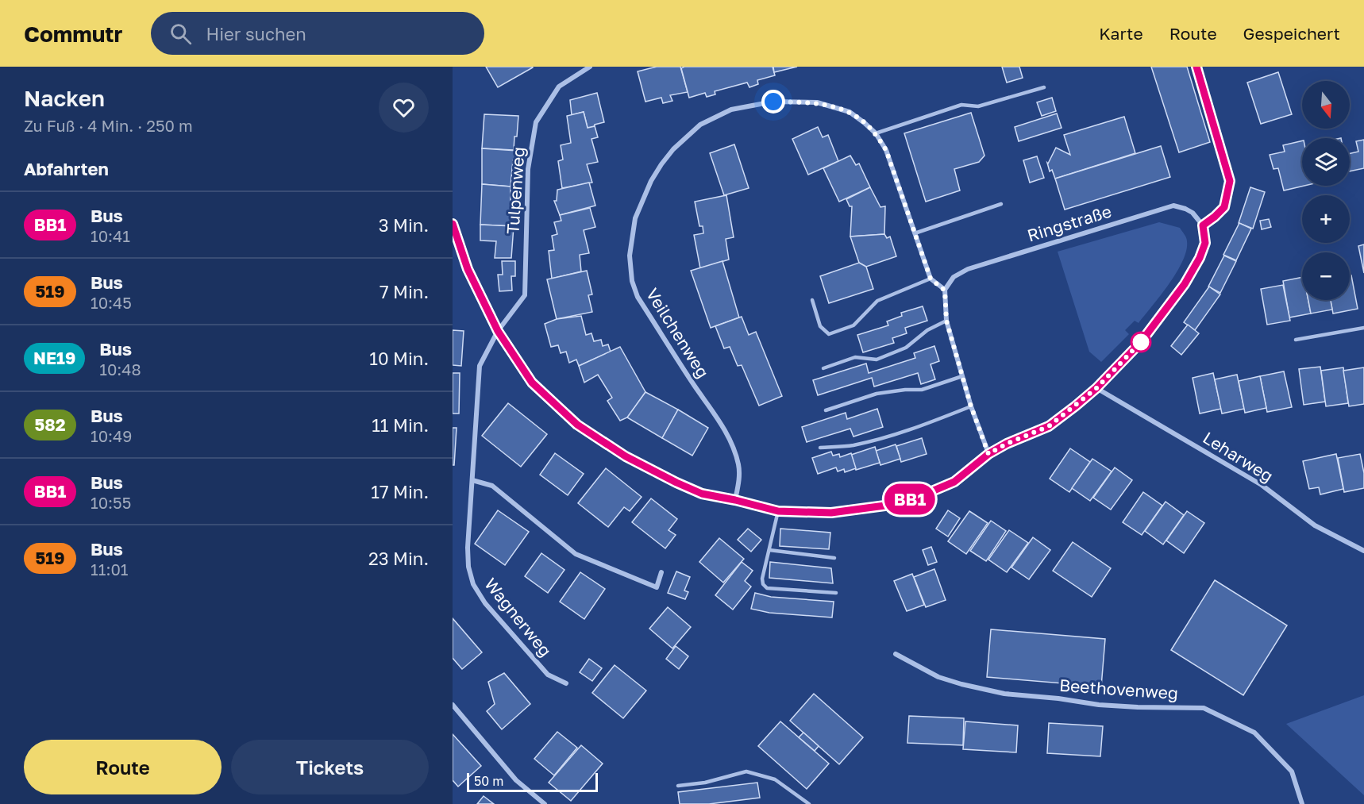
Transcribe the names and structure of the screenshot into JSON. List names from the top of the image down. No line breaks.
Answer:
{"streets":{"street":["Tulpenweg","Ringstraße","Veilchenweg","Leharweg","Wagnerweg","Beethovenweg"]},"crossings":[["Tulpenweg","Wagnerweg"]],"lines":["bus line BB1"],"scale_bar":"50 m","north":"bottom","page":{"header":"Commutr","search":"Hier suchen","nav":["Karte","Route","Gespeichert"],"heading":[["Nacken","Zu Fuß · 4 Min. · 250 m"],"Abfahrten"],"on_map":"BB1","map_buttons":["+","−"],"list":[{"mark":"BB1","name":"Bus","note":"10:41","value":"3 Min."},{"mark":"519","name":"Bus","note":"10:45","value":"7 Min."},{"mark":"NE19","name":"Bus","note":"10:48","value":"10 Min."},{"mark":"582","name":"Bus","note":"10:49","value":"11 Min."},{"mark":"BB1","name":"Bus","note":"10:55","value":"17 Min."},{"mark":"519","name":"Bus","note":"11:01","value":"23 Min."}],"buttons":["Route","Tickets"],"scale":"50 m"}}
